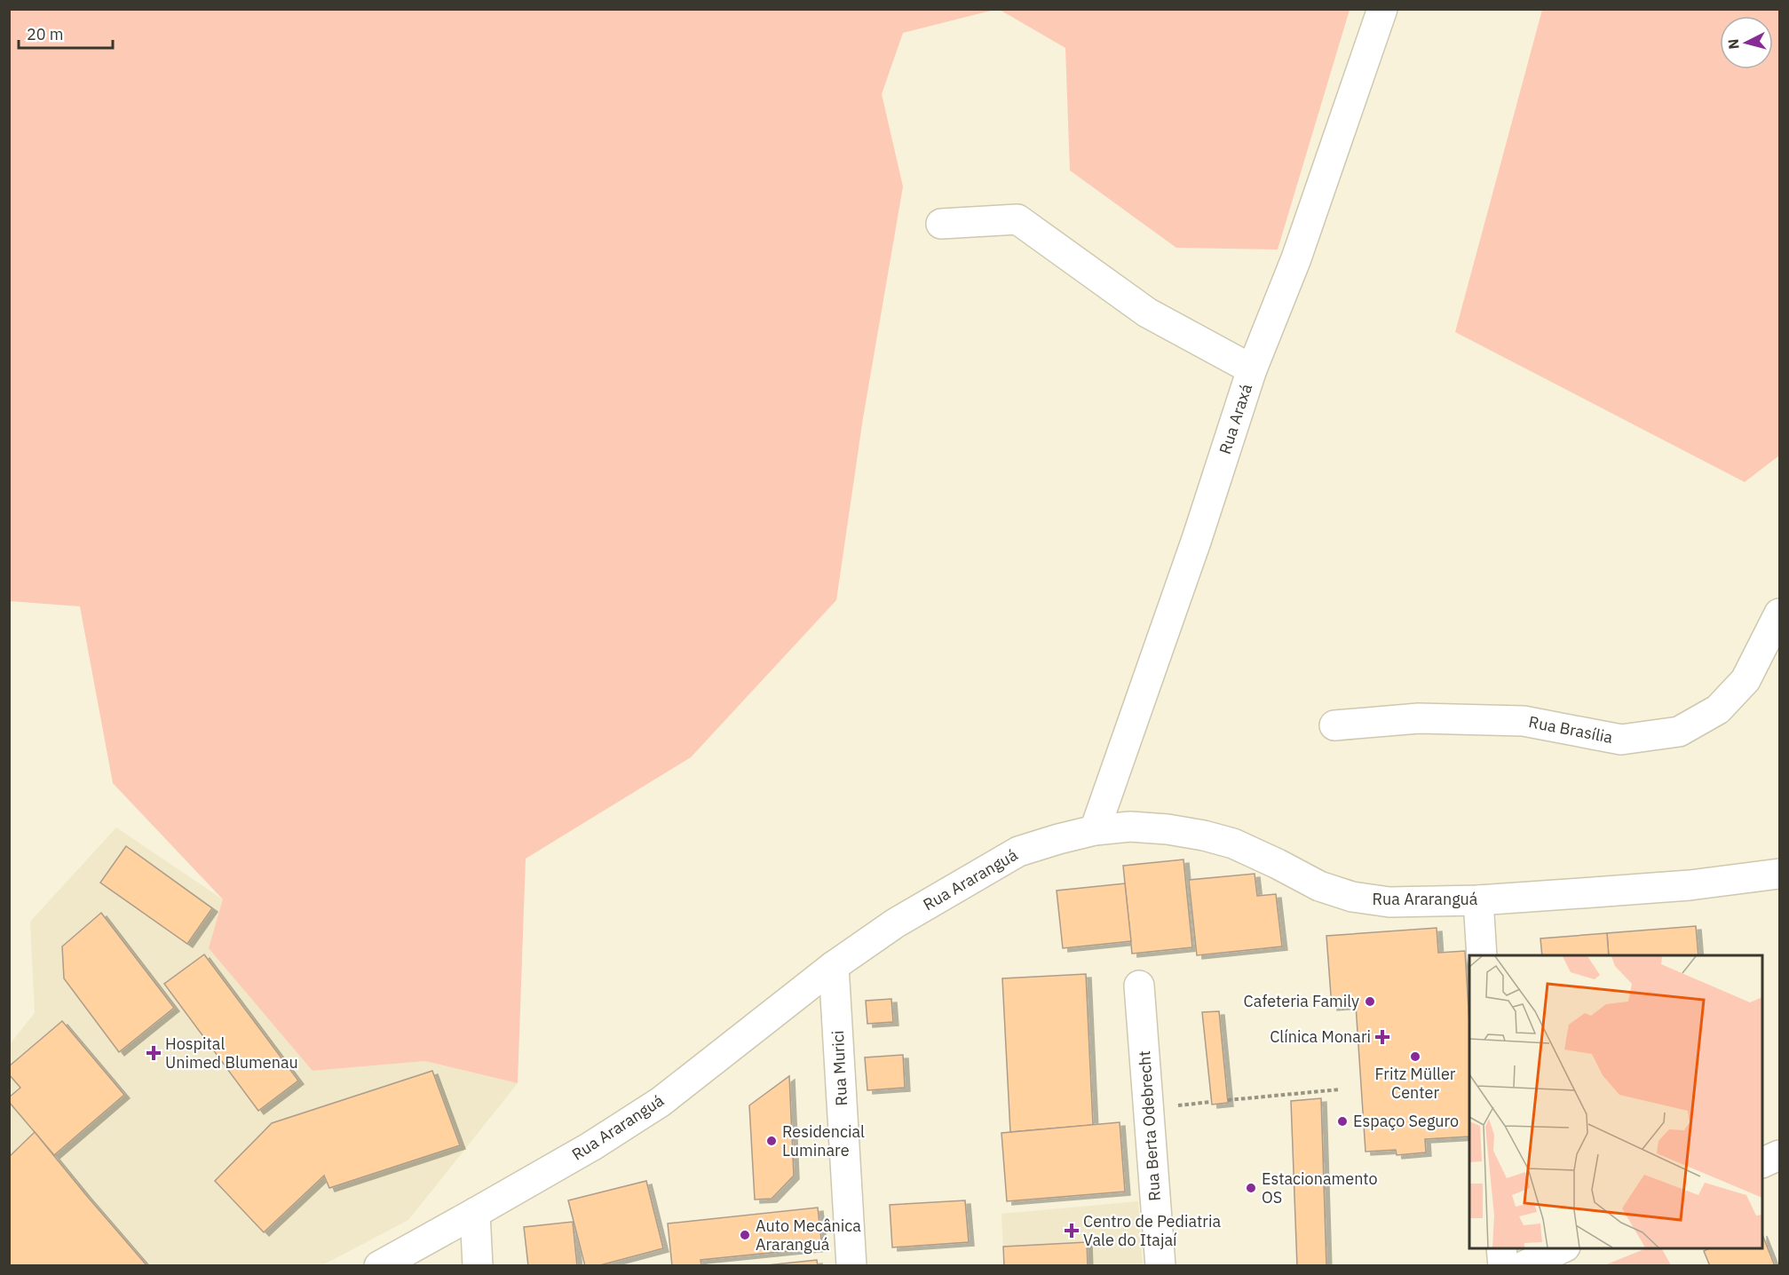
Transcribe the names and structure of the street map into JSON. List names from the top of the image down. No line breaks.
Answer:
{"streets":{"street":["Rua Araxá","Rua Brasília","Rua Araranguá","Rua Murici","Rua Berta Odebrecht"]},"crossings":[["Rua Araxá","Rua Araranguá"],["Rua Araranguá","Rua Murici"]],"places":{"other":["Cafeteria Family","Fritz Müller Center","Espaço Seguro","Residencial Luminare","Estacionamento OS","Auto Mecânica Araranguá"],"health":["Clínica Monari","Hospital Unimed Blumenau","Centro de Pediatria Vale do Itajaí"]},"scale_bar":"20 m","north":"left"}
